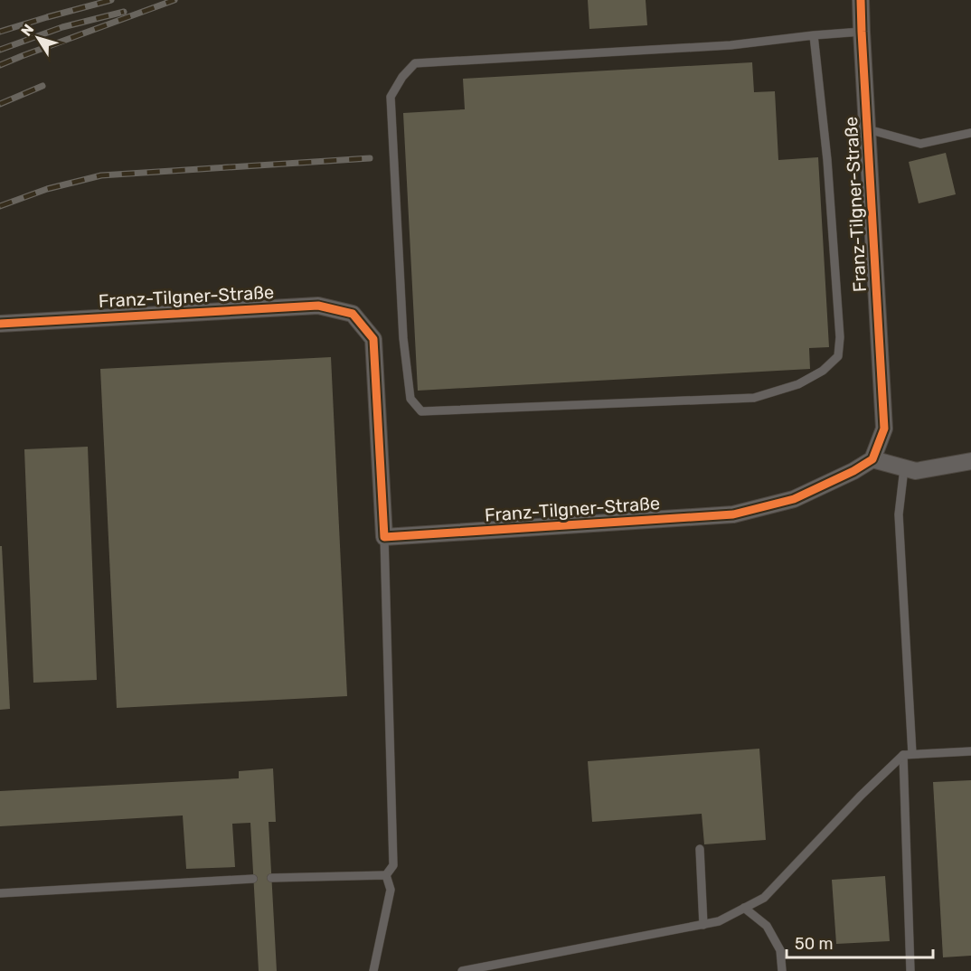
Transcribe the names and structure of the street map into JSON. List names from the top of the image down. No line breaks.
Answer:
{"streets":{"street":["Franz-Tilgner-Straße"]},"scale_bar":"50 m","north":"top left"}
